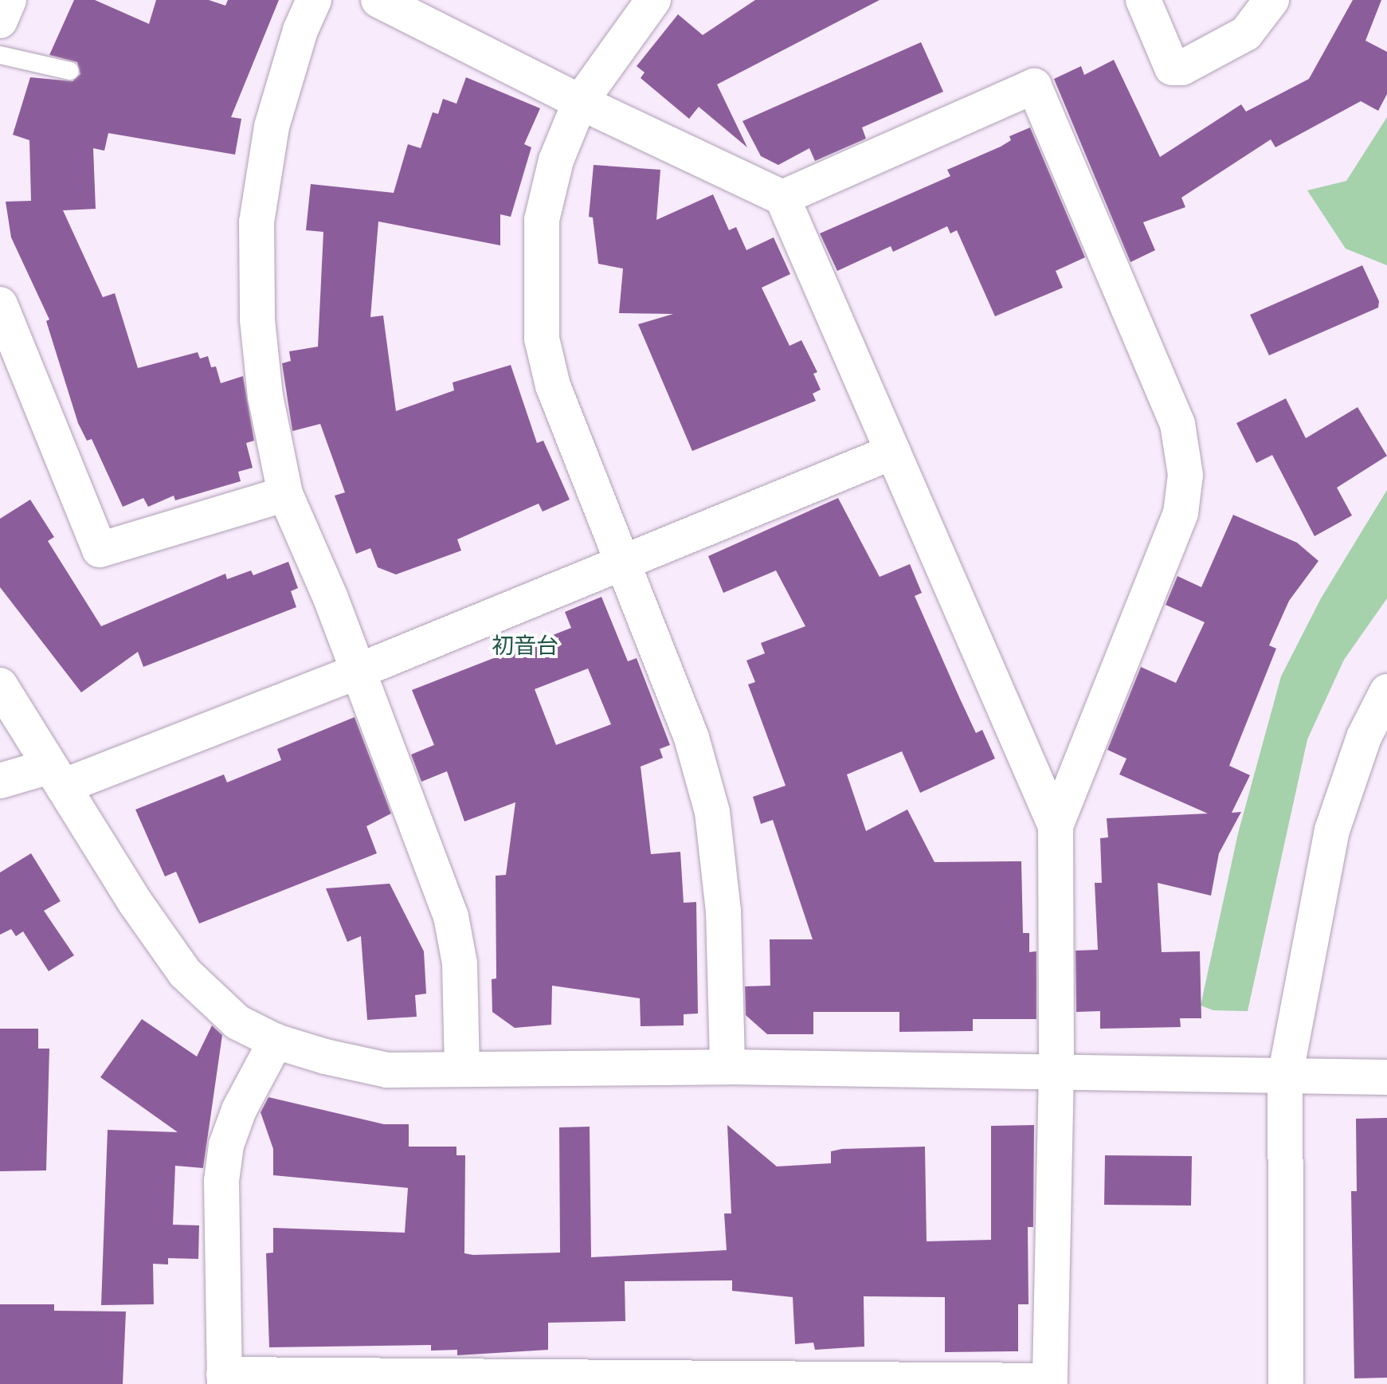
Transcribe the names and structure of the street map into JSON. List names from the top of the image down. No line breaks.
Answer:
{"districts":["初音台"]}
